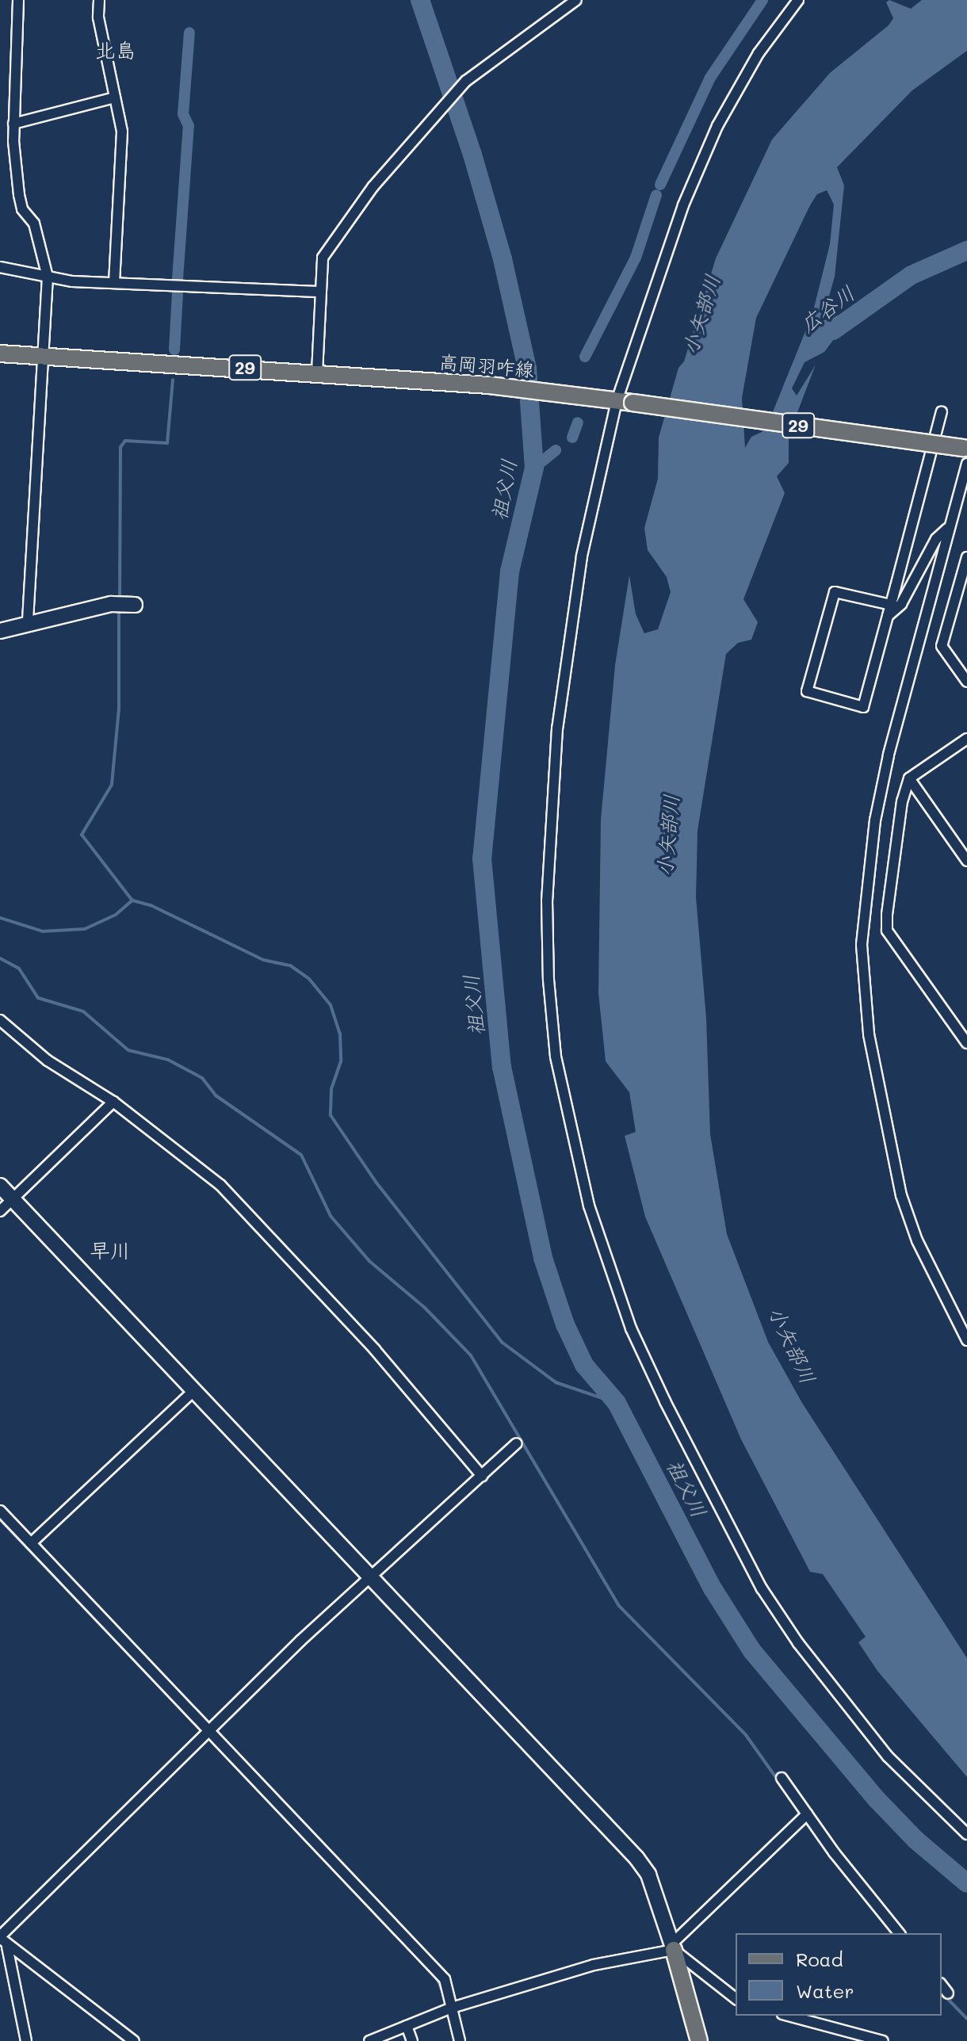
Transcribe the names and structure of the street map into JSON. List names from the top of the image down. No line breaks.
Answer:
{"streets":{"main road":["高岡羽咋線","29"]},"districts":["北島","早川"],"water":["広谷川","小矢部川","祖父川"],"legend":["Road","Water"]}
